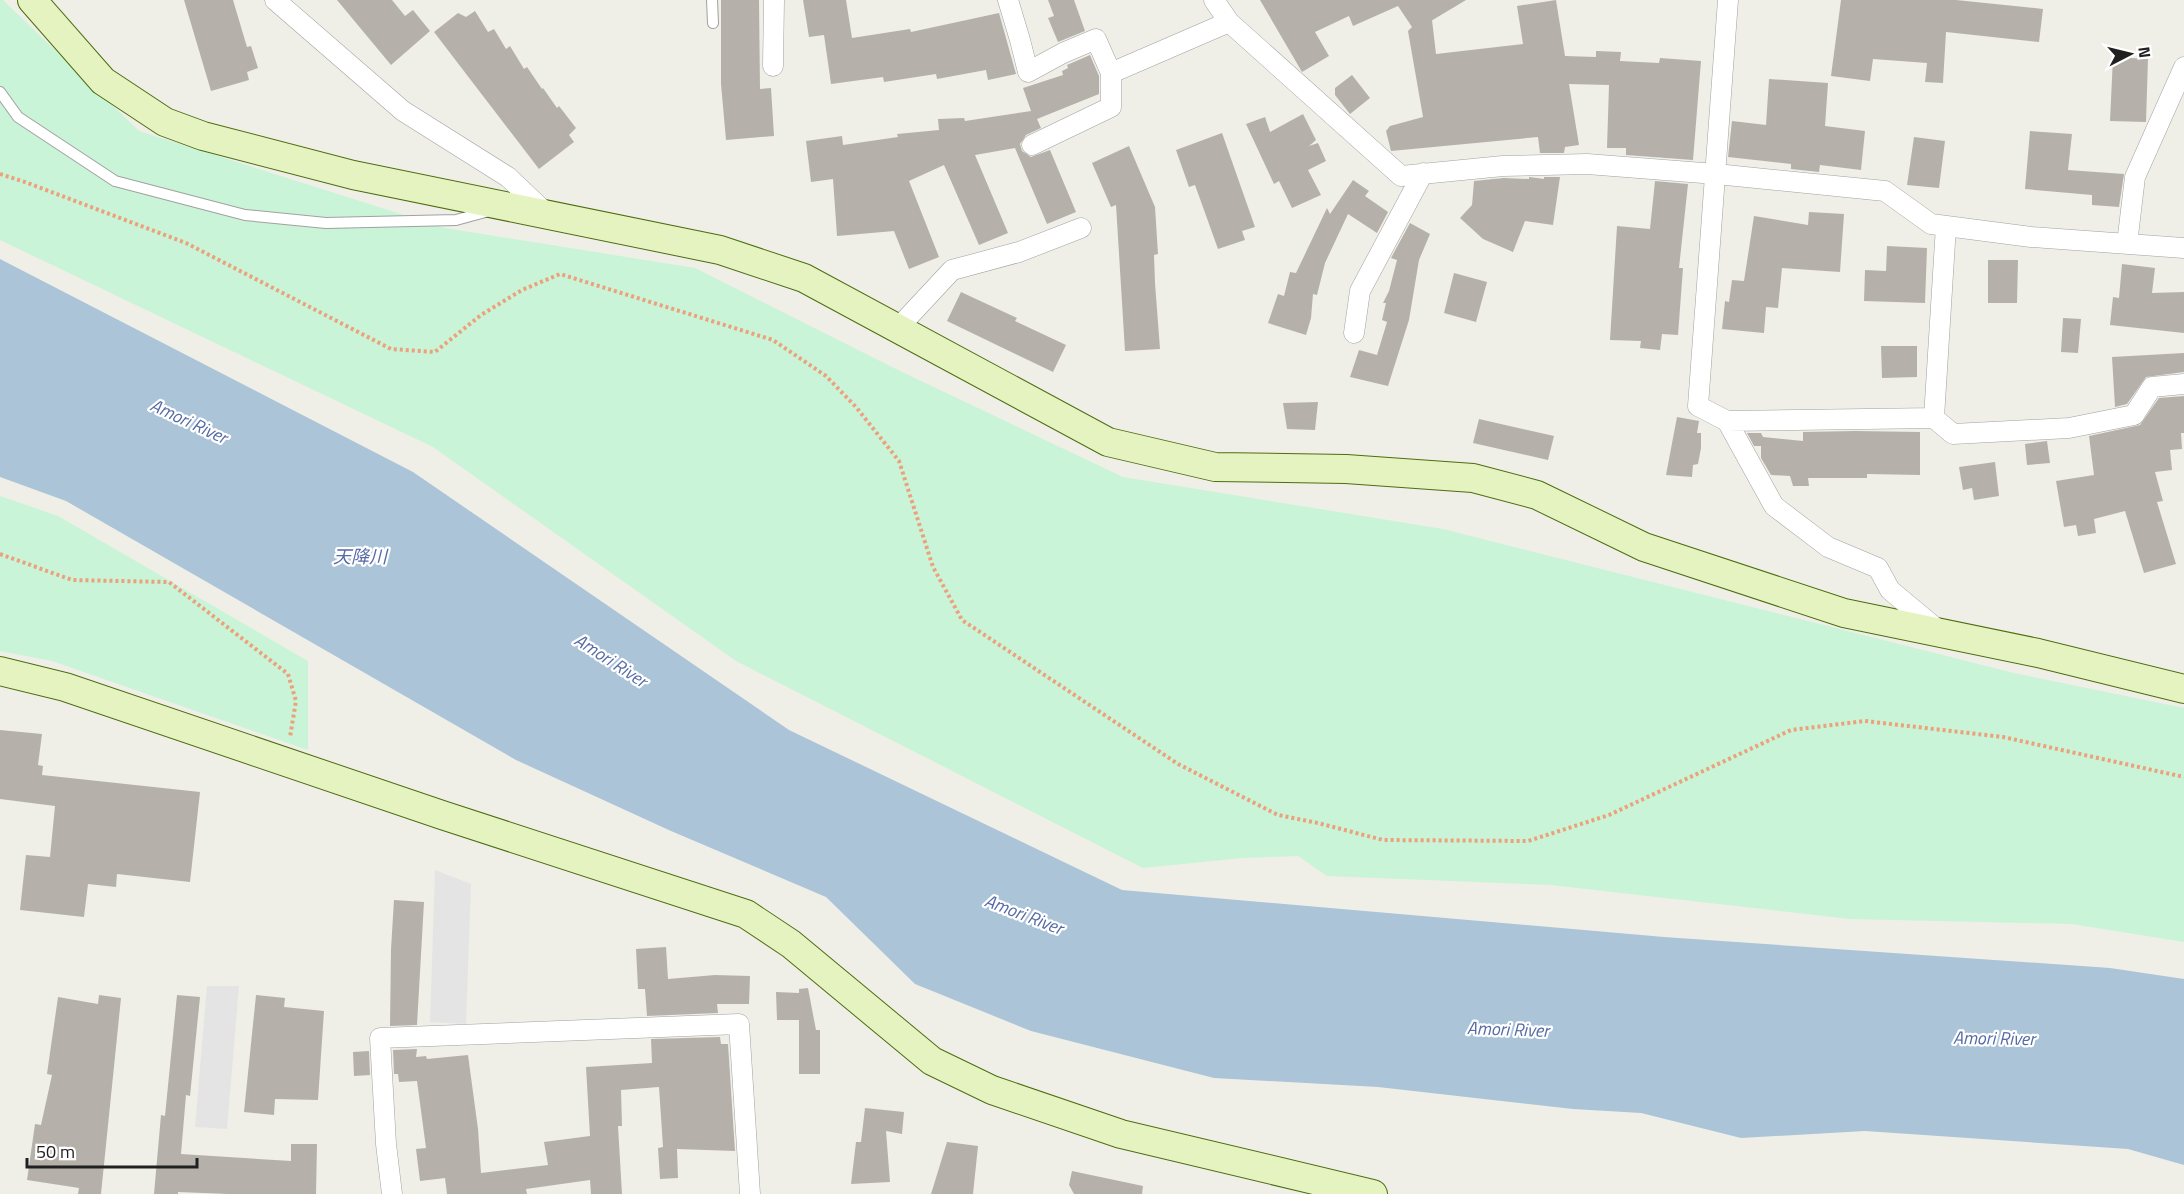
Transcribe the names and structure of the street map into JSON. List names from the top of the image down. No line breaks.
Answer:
{"water":["Amori River","天降川"],"scale_bar":"50 m","north":"right"}
